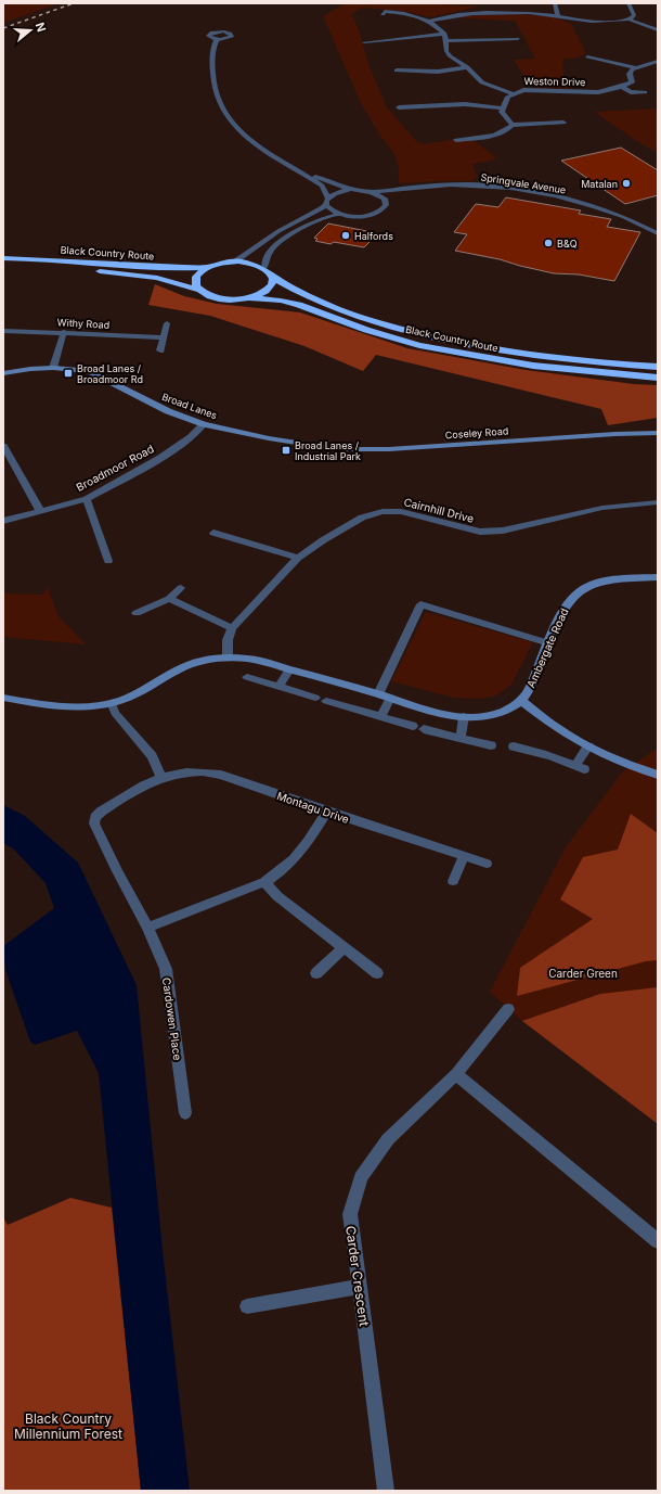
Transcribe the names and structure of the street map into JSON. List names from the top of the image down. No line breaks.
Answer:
{"streets":{"highway":["Black Country Route"],"street":["Weston Drive","Springvale Avenue","Withy Road","Broad Lanes","Coseley Road","Broadmoor Road","Cairnhill Drive","Ambergate Road","Montagu Drive","Cardowen Place","Carder Crescent"]},"crossings":[["Broad Lanes","Coseley Road"],["Broad Lanes","Broadmoor Road"],["Montagu Drive","Cardowen Place"]],"parks":["Carder Green","Black Country Millennium Forest"],"places":{"other":["Matalan","Halfords","B&Q"],"transit":["Broad Lanes / Broadmoor Rd","Broad Lanes / Industrial Park"]},"north":"right"}
